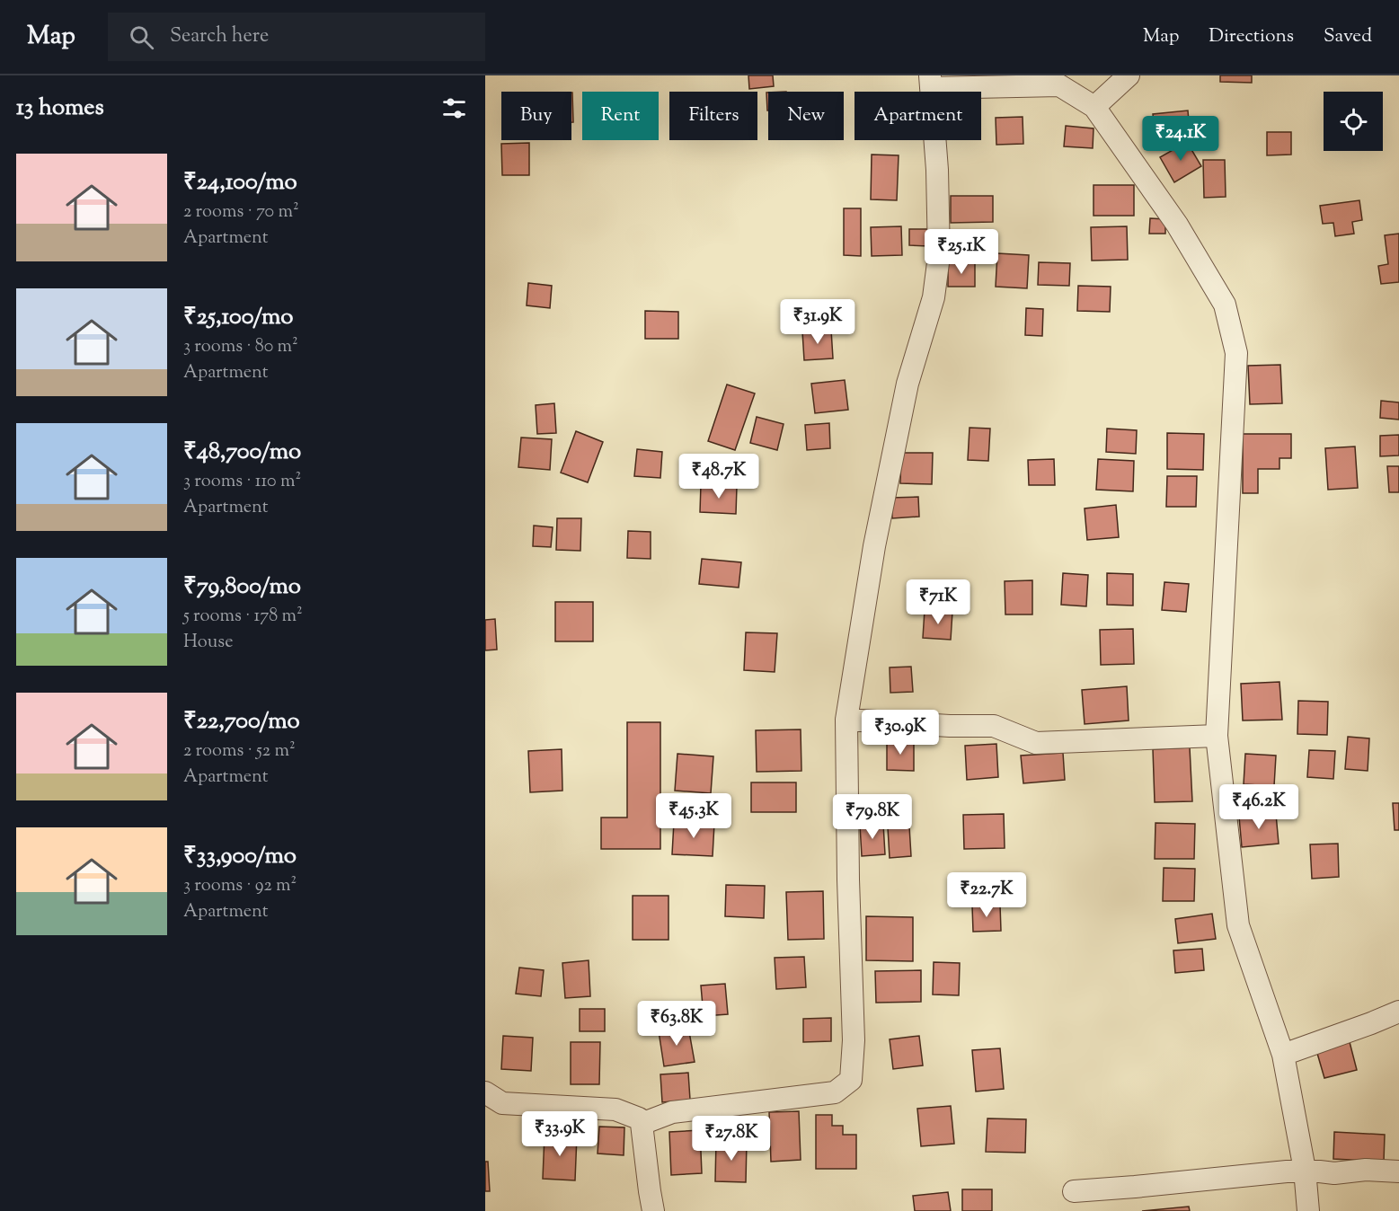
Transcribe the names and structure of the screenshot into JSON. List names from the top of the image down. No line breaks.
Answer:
{"page":{"header":"Map","search":"Search here","nav":["Map","Directions","Saved"],"heading":"13 homes","chip":["Buy","Rent","Filters","New","Apartment"],"price":["₹24.1K","₹25.1K","₹31.9K","₹48.7K","₹71K","₹30.9K","₹46.2K","₹45.3K","₹79.8K","₹22.7K","₹63.8K","₹33.9K","₹27.8K"],"list":[{"name":"₹24,100/mo","note":"2 rooms · 70 m² · Apartment"},{"name":"₹25,100/mo","note":"3 rooms · 80 m² · Apartment"},{"name":"₹48,700/mo","note":"3 rooms · 110 m² · Apartment"},{"name":"₹79,800/mo","note":"5 rooms · 178 m² · House"},{"name":"₹22,700/mo","note":"2 rooms · 52 m² · Apartment"},{"name":"₹33,900/mo","note":"3 rooms · 92 m² · Apartment"}]}}
